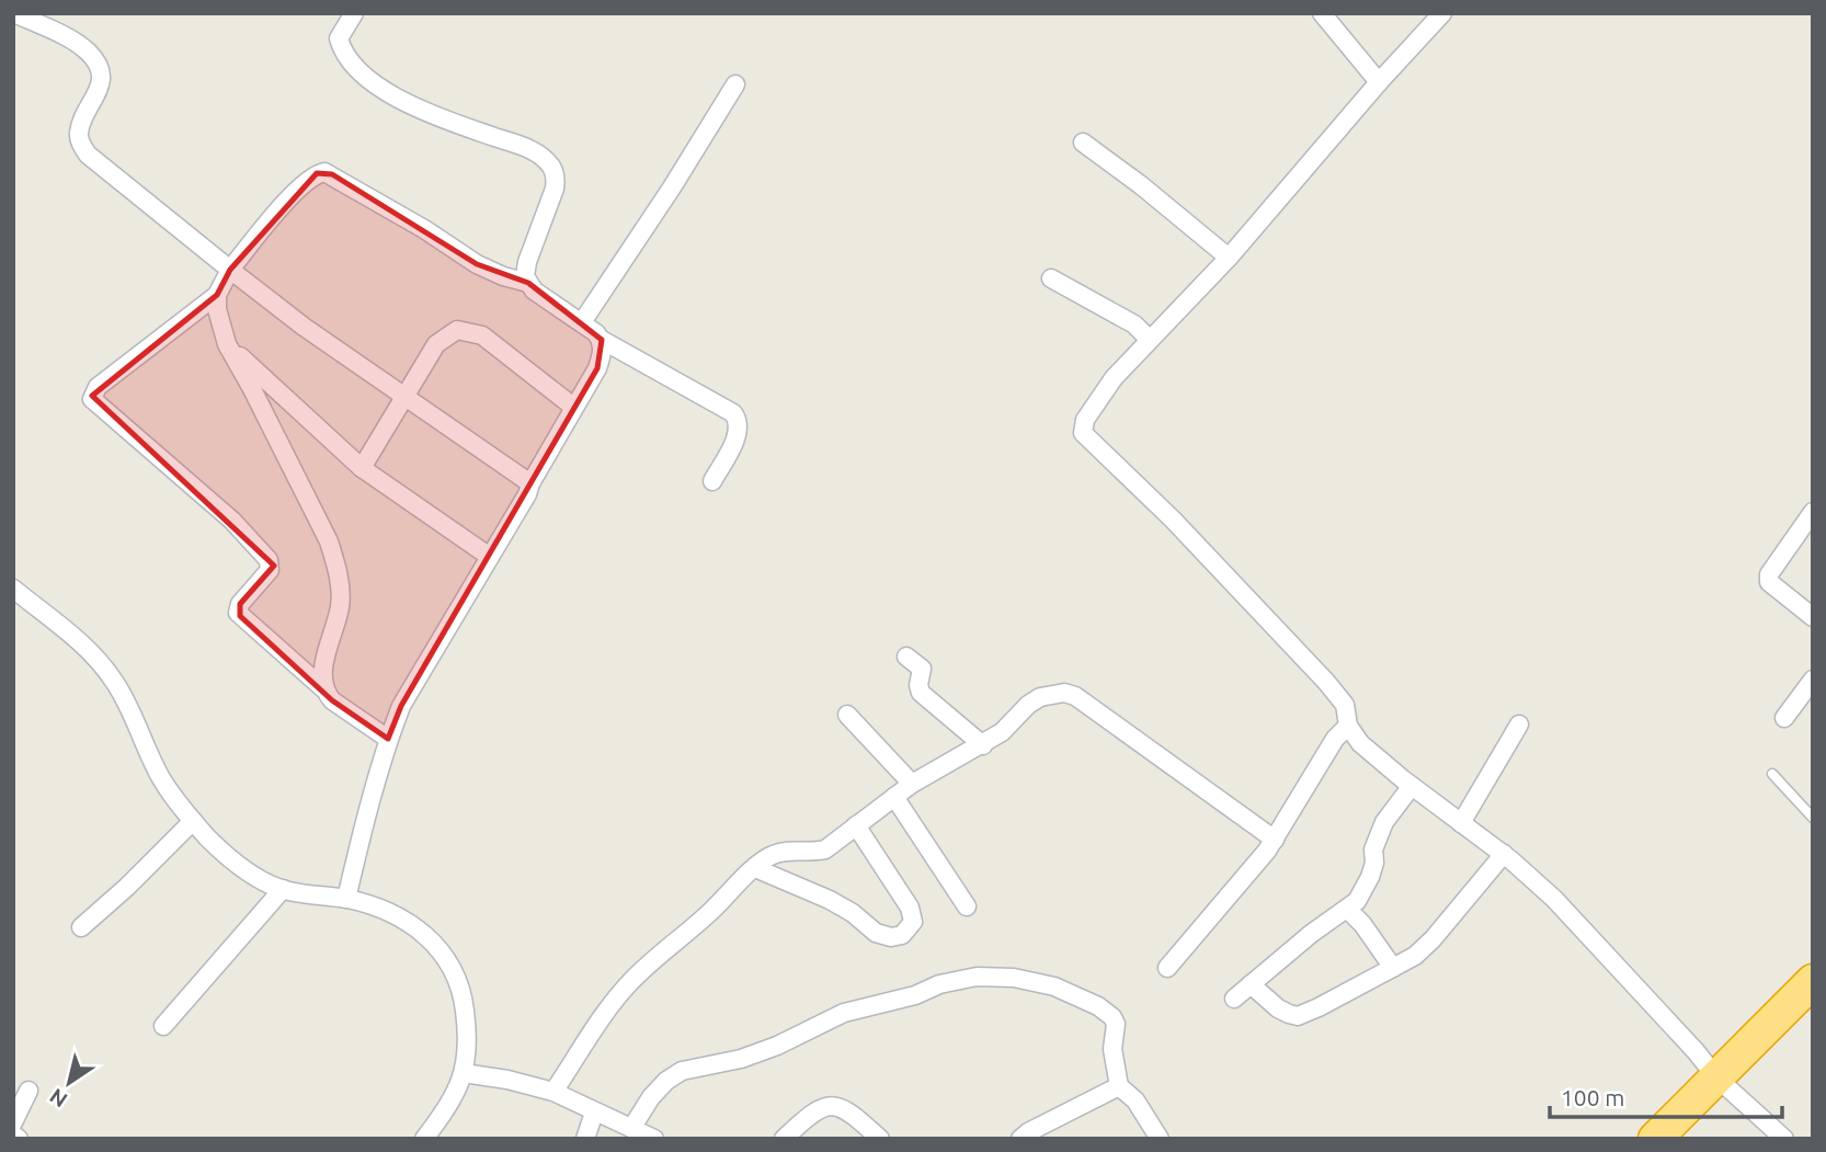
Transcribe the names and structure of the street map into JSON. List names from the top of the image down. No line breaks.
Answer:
{"scale_bar":"100 m","north":"bottom left"}
